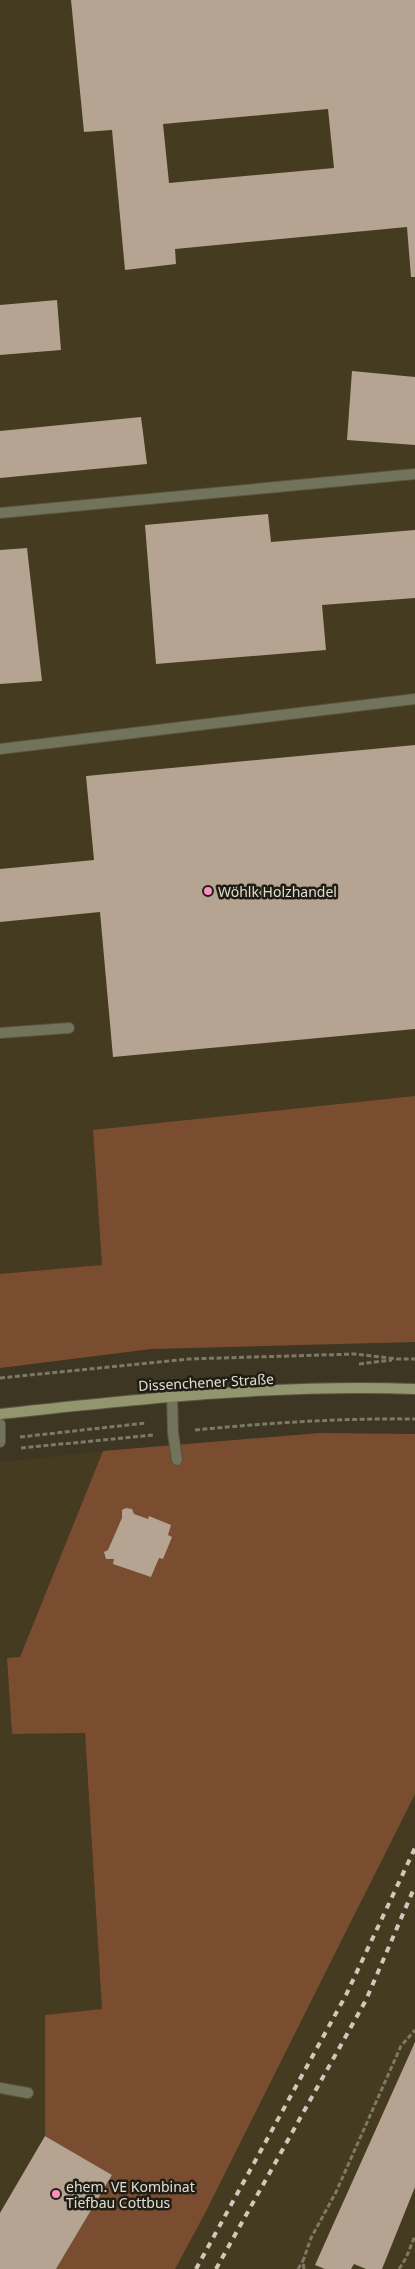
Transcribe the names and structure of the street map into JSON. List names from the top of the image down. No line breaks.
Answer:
{"streets":{"main road":["Dissenchener Straße"]},"places":["Wöhlk Holzhandel","ehem. VE Kombinat Tiefbau Cottbus"]}
